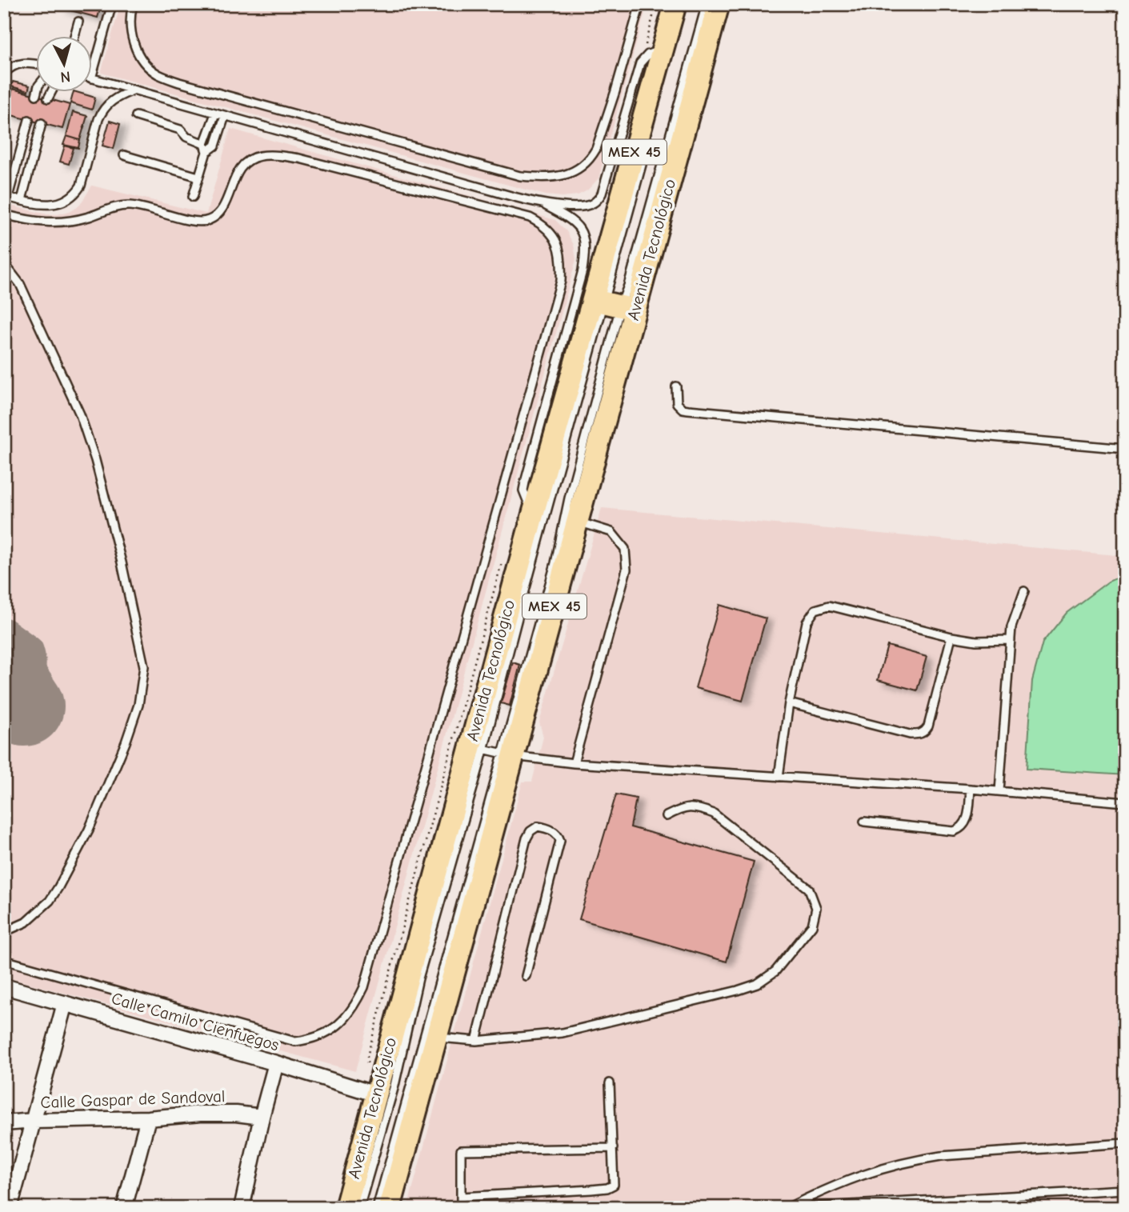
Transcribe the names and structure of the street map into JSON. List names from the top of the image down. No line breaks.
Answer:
{"streets":{"main road":["MEX 45","Avenida Tecnológico"],"street":["Calle Camilo Cienfuegos","Calle Gaspar de Sandoval"]},"crossings":[["Avenida Tecnológico","Calle Camilo Cienfuegos"]],"north":"bottom"}
